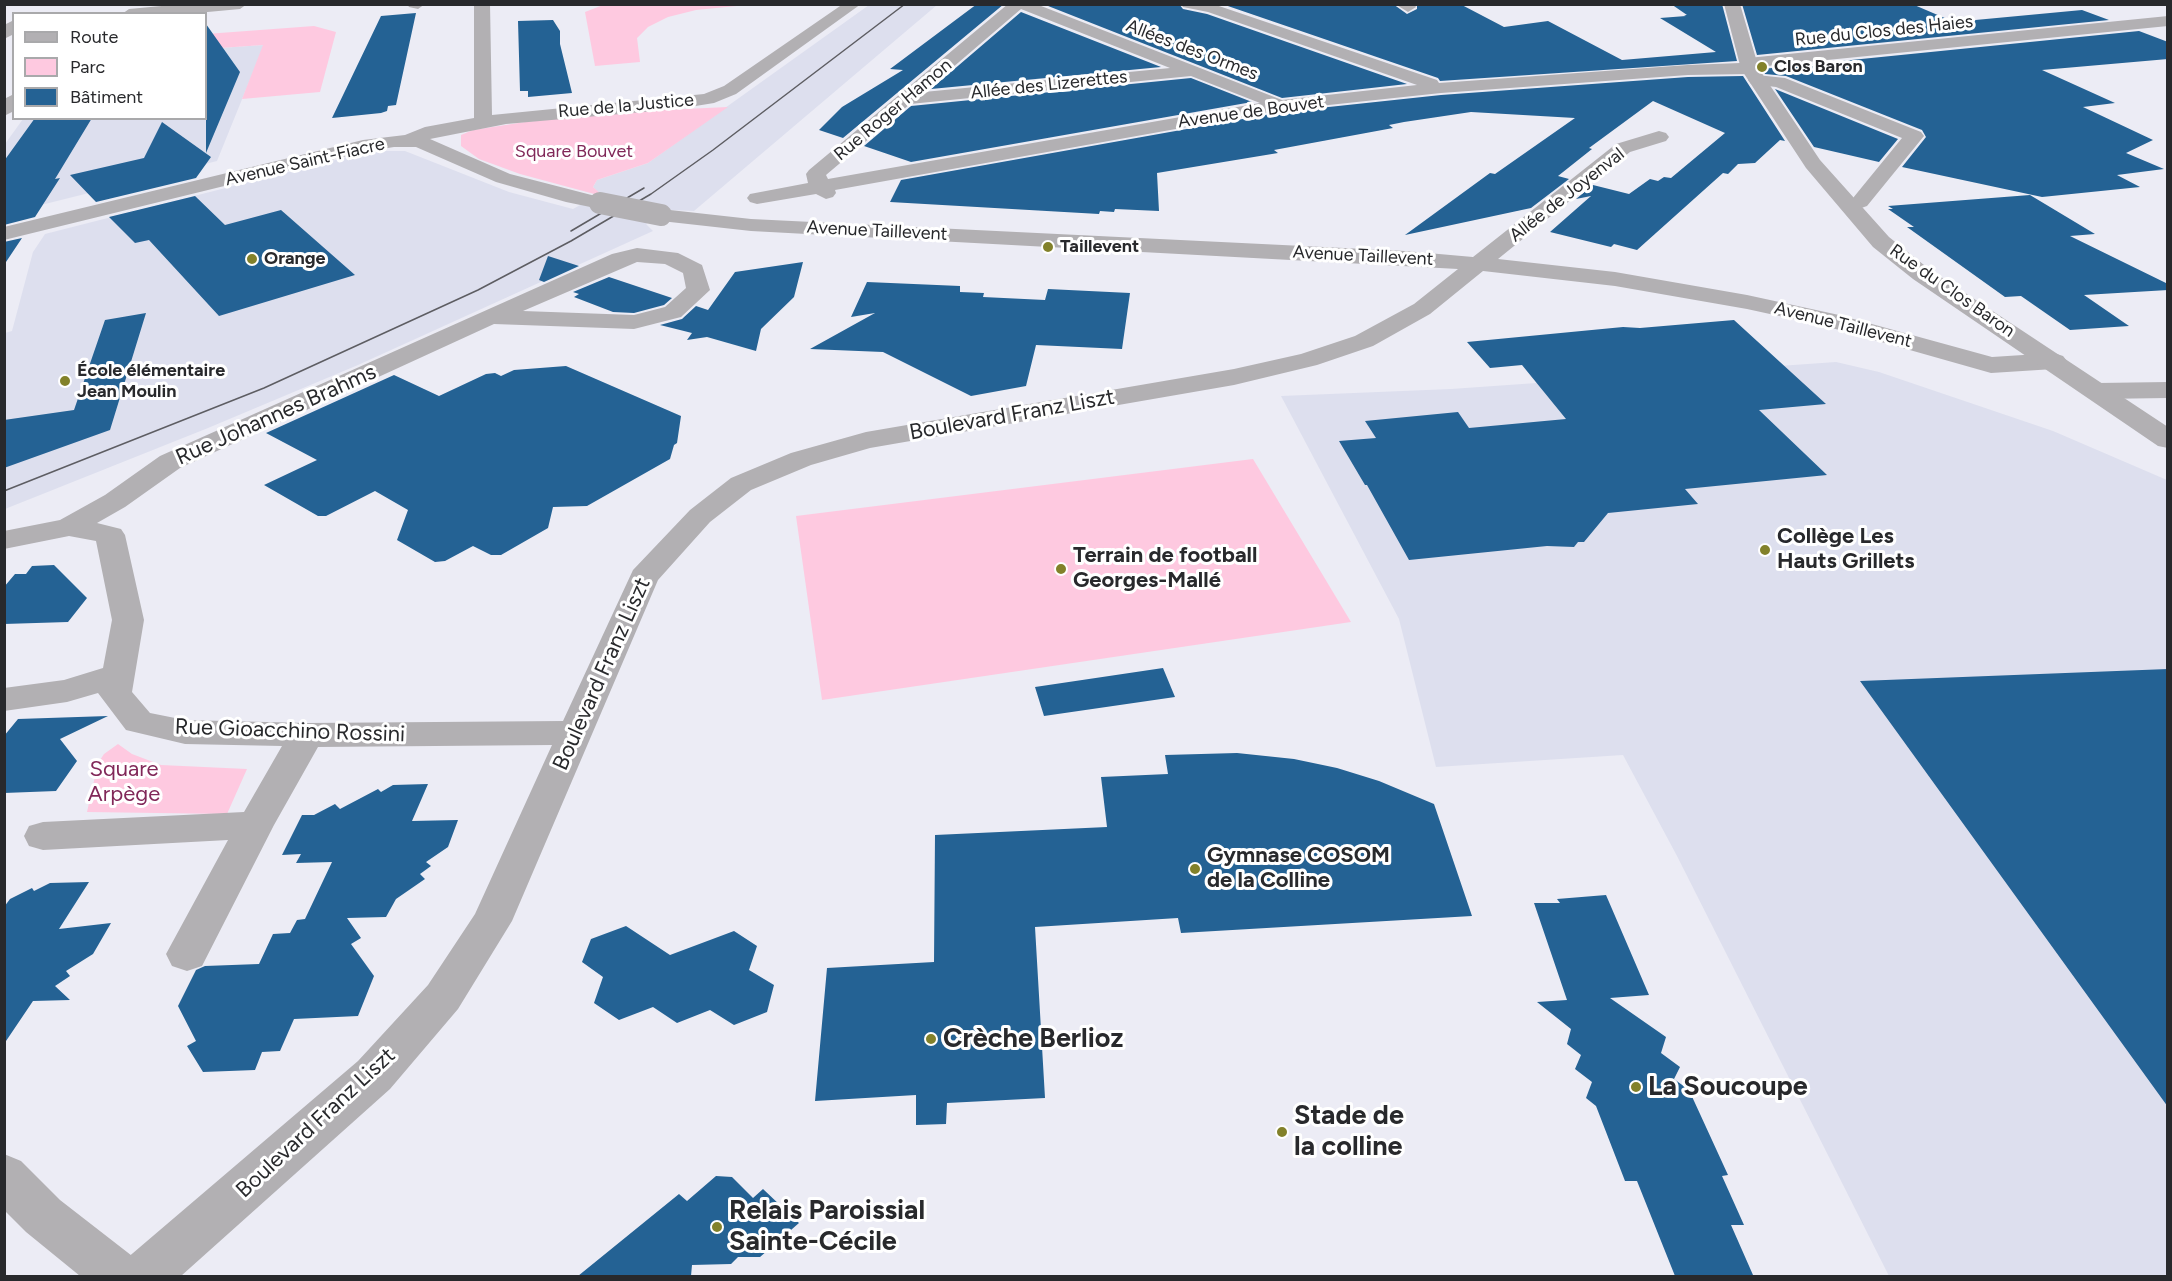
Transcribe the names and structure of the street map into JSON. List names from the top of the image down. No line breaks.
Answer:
{"streets":{"street":["Rue du Clos des Haies","Allées des Ormes","Allée des Lizerettes","Rue de la Justice","Rue Roger Hamon","Avenue de Bouvet","Avenue Saint-Fiacre","Allée de Joyenval","Avenue Taillevent","Rue du Clos Baron","Rue Johannes Brahms","Boulevard Franz Liszt","Rue Gioacchino Rossini"]},"crossings":[["Rue du Clos des Haies","Avenue de Bouvet"],["Rue du Clos des Haies","Rue du Clos Baron"],["Allées des Ormes","Allée des Lizerettes"],["Allées des Ormes","Rue Roger Hamon"],["Allées des Ormes","Avenue de Bouvet"],["Allée des Lizerettes","Rue Roger Hamon"],["Rue de la Justice","Avenue Saint-Fiacre"],["Rue Roger Hamon","Avenue de Bouvet"],["Rue Roger Hamon","Avenue Taillevent"],["Avenue de Bouvet","Rue du Clos Baron"],["Avenue Saint-Fiacre","Avenue Taillevent"],["Allée de Joyenval","Avenue Taillevent"],["Allée de Joyenval","Boulevard Franz Liszt"],["Avenue Taillevent","Rue du Clos Baron"],["Avenue Taillevent","Boulevard Franz Liszt"],["Rue Johannes Brahms","Rue Gioacchino Rossini"],["Boulevard Franz Liszt","Rue Gioacchino Rossini"]],"parks":["Square Bouvet","Square Arpège"],"places":["Clos Baron","Taillevent","Orange","École élémentaire Jean Moulin","Collège Les Hauts Grillets","Terrain de football Georges-Mallé","Gymnase COSOM de la Colline","Crèche Berlioz","La Soucoupe","Stade de la colline","Relais Paroissial Sainte-Cécile"],"legend":["Route","Parc","Bâtiment"]}
